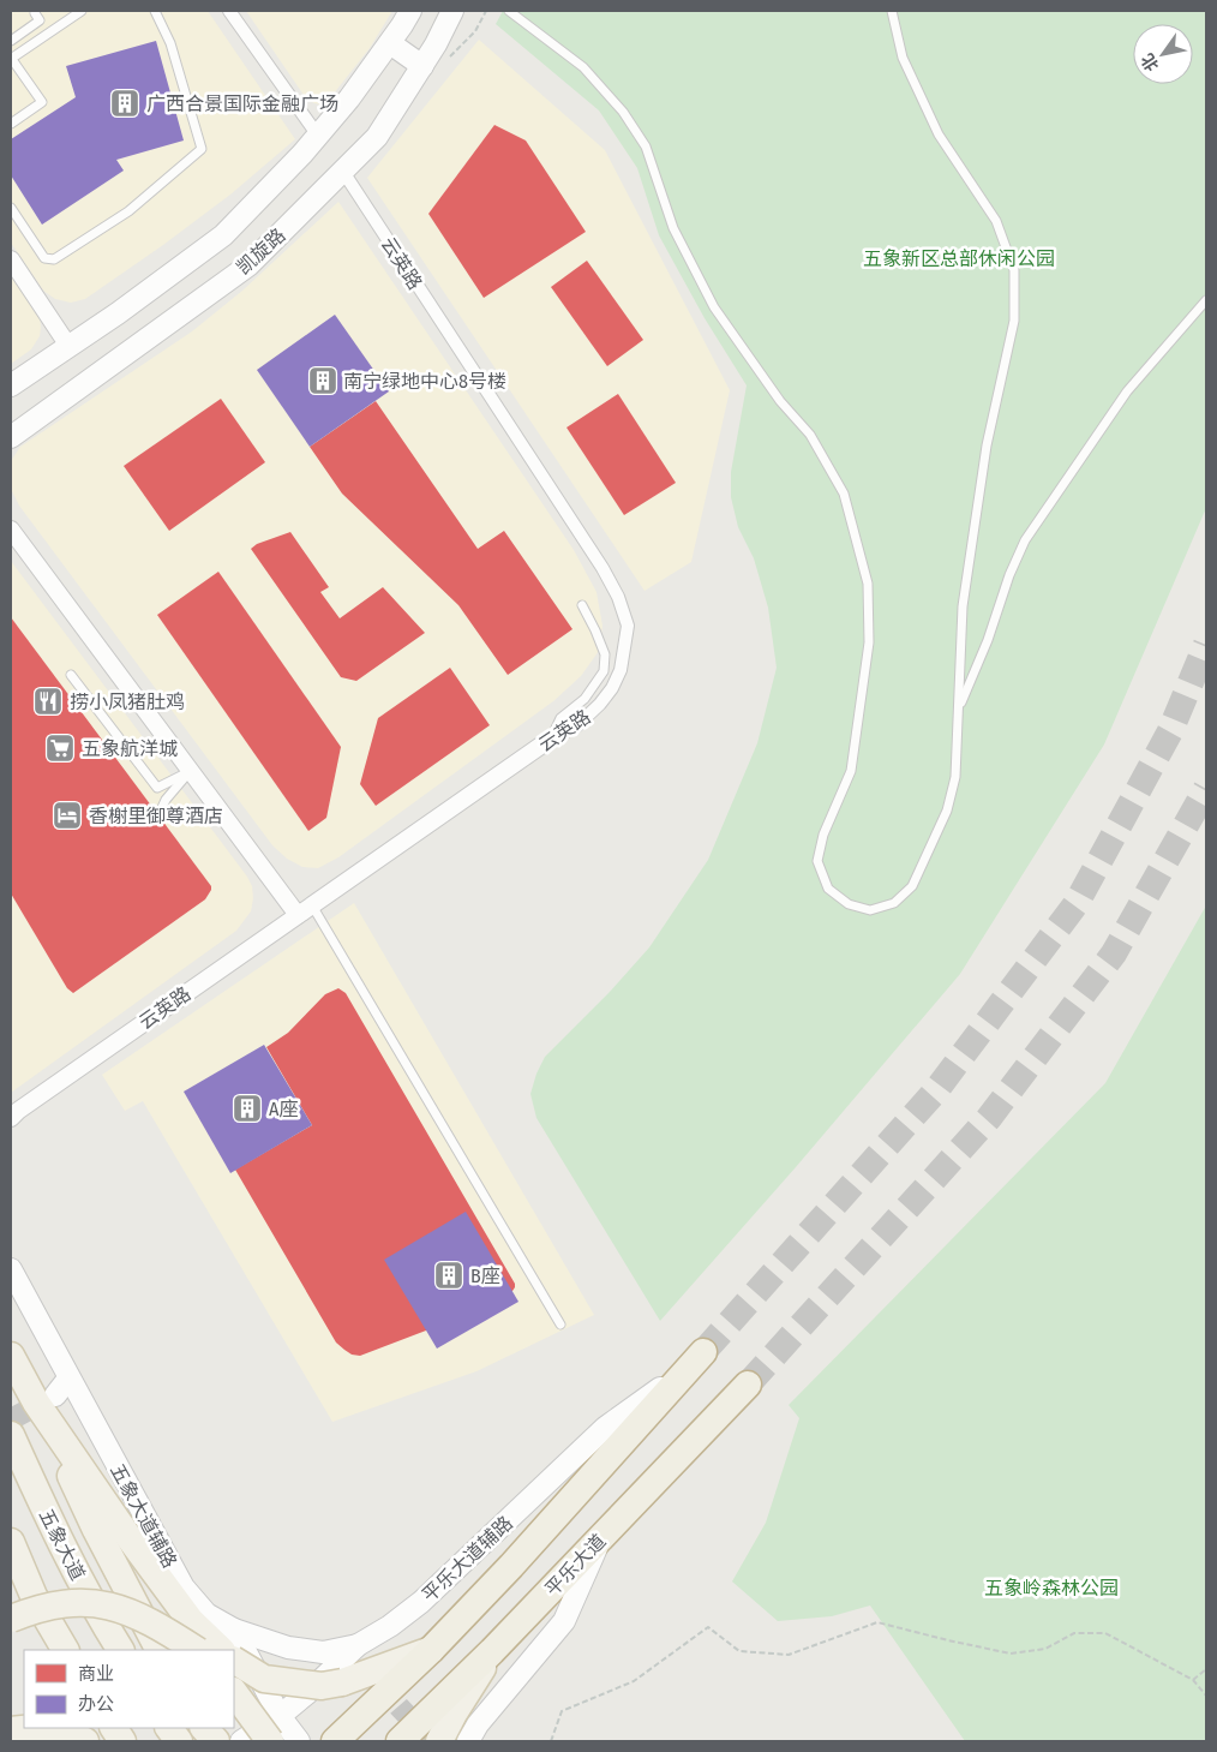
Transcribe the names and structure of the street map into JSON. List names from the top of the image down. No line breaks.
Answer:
{"streets":{"highway":["平乐大道"],"main road":["五象大道"],"street":["凯旋路","云英路","五象大道辅路","平乐大道辅路"]},"crossings":[["凯旋路","云英路"],["五象大道辅路","平乐大道辅路"]],"parks":["五象新区总部休闲公园","五象岭森林公园"],"places":{"building":["广西合景国际金融广场","南宁绿地中心8号楼","A座","B座"],"restaurant":["捞小凤猪肚鸡"],"supermarket":["五象航洋城"],"hotel":["香榭里御尊酒店"]},"legend":["商业","办公"],"north":"bottom left"}
